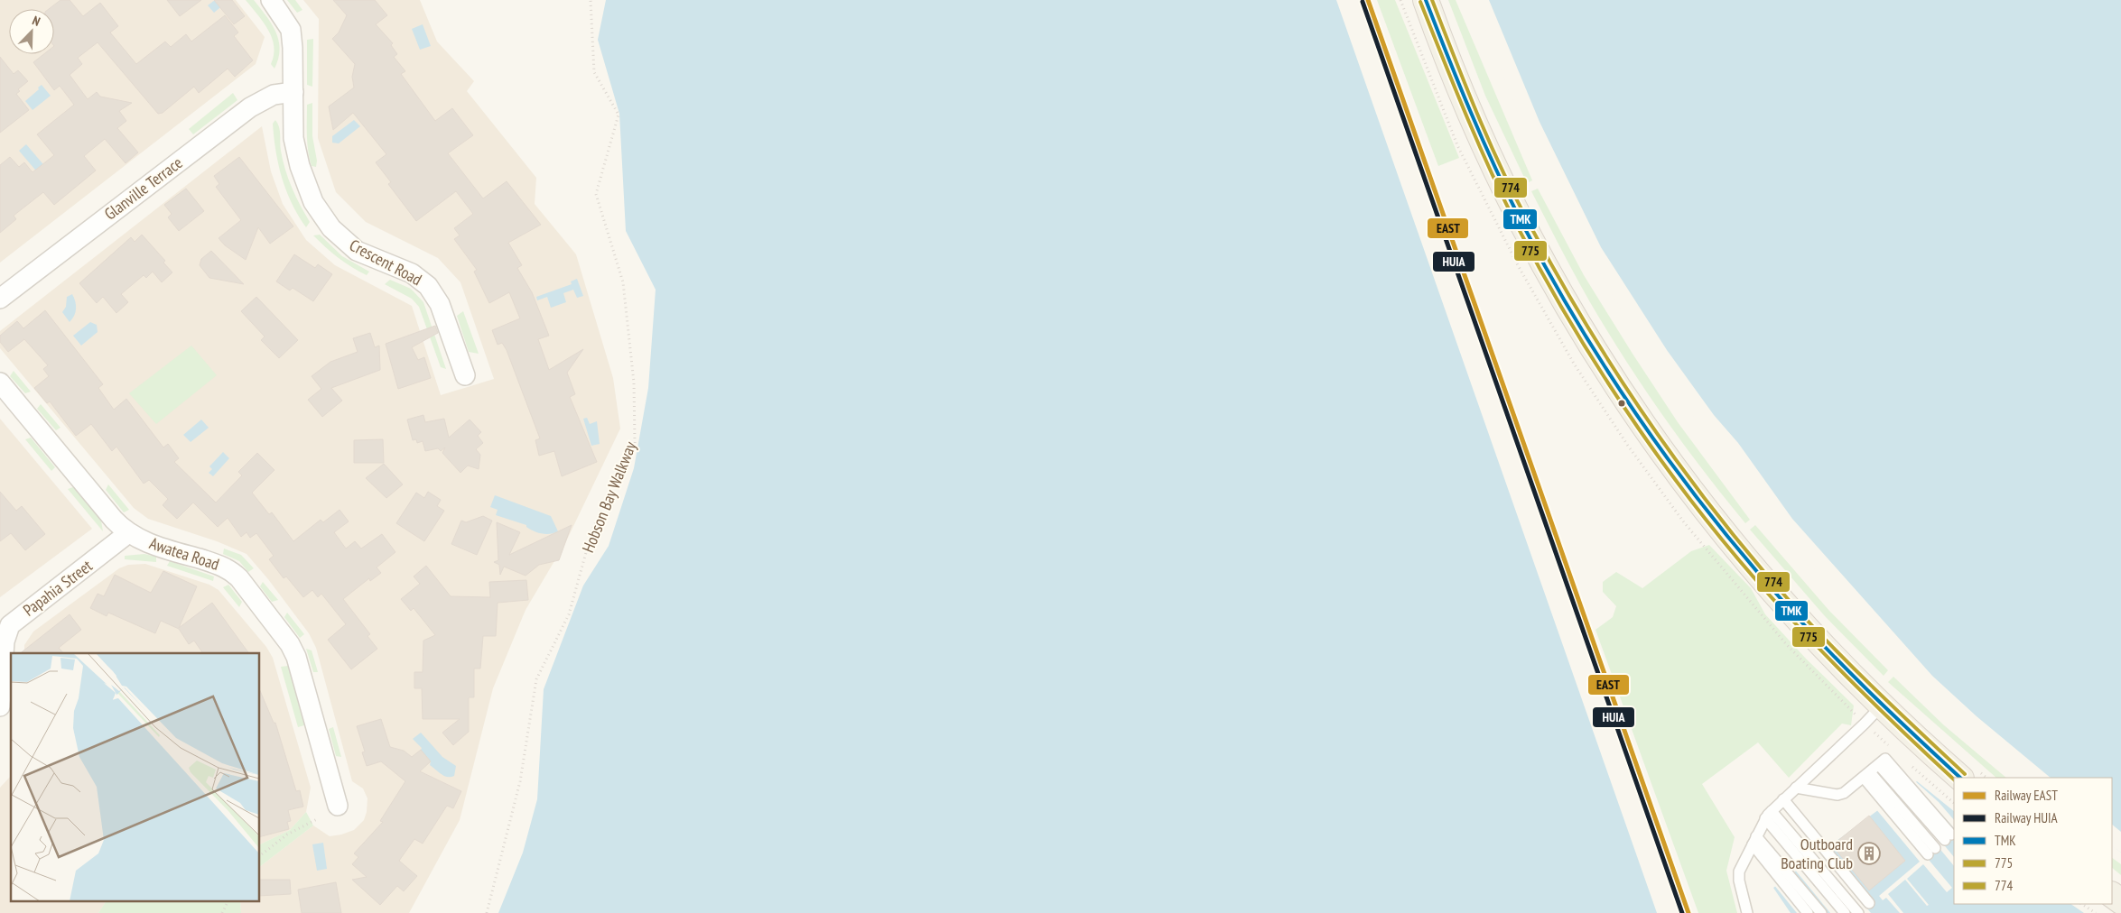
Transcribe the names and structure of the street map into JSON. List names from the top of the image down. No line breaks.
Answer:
{"streets":{"street":["Glanville Terrace","Crescent Road","Awatea Road","Papahia Street"],"path":["Hobson Bay Walkway"]},"crossings":[["Glanville Terrace","Crescent Road"],["Awatea Road","Papahia Street"]],"places":{"building":["Outboard Boating Club"]},"lines":["rail line EAST","transit line TMK","transit line 774","rail line HUIA","transit line 775"],"legend":["Railway EAST","Railway HUIA","TMK","775","774"],"north":"top right"}
